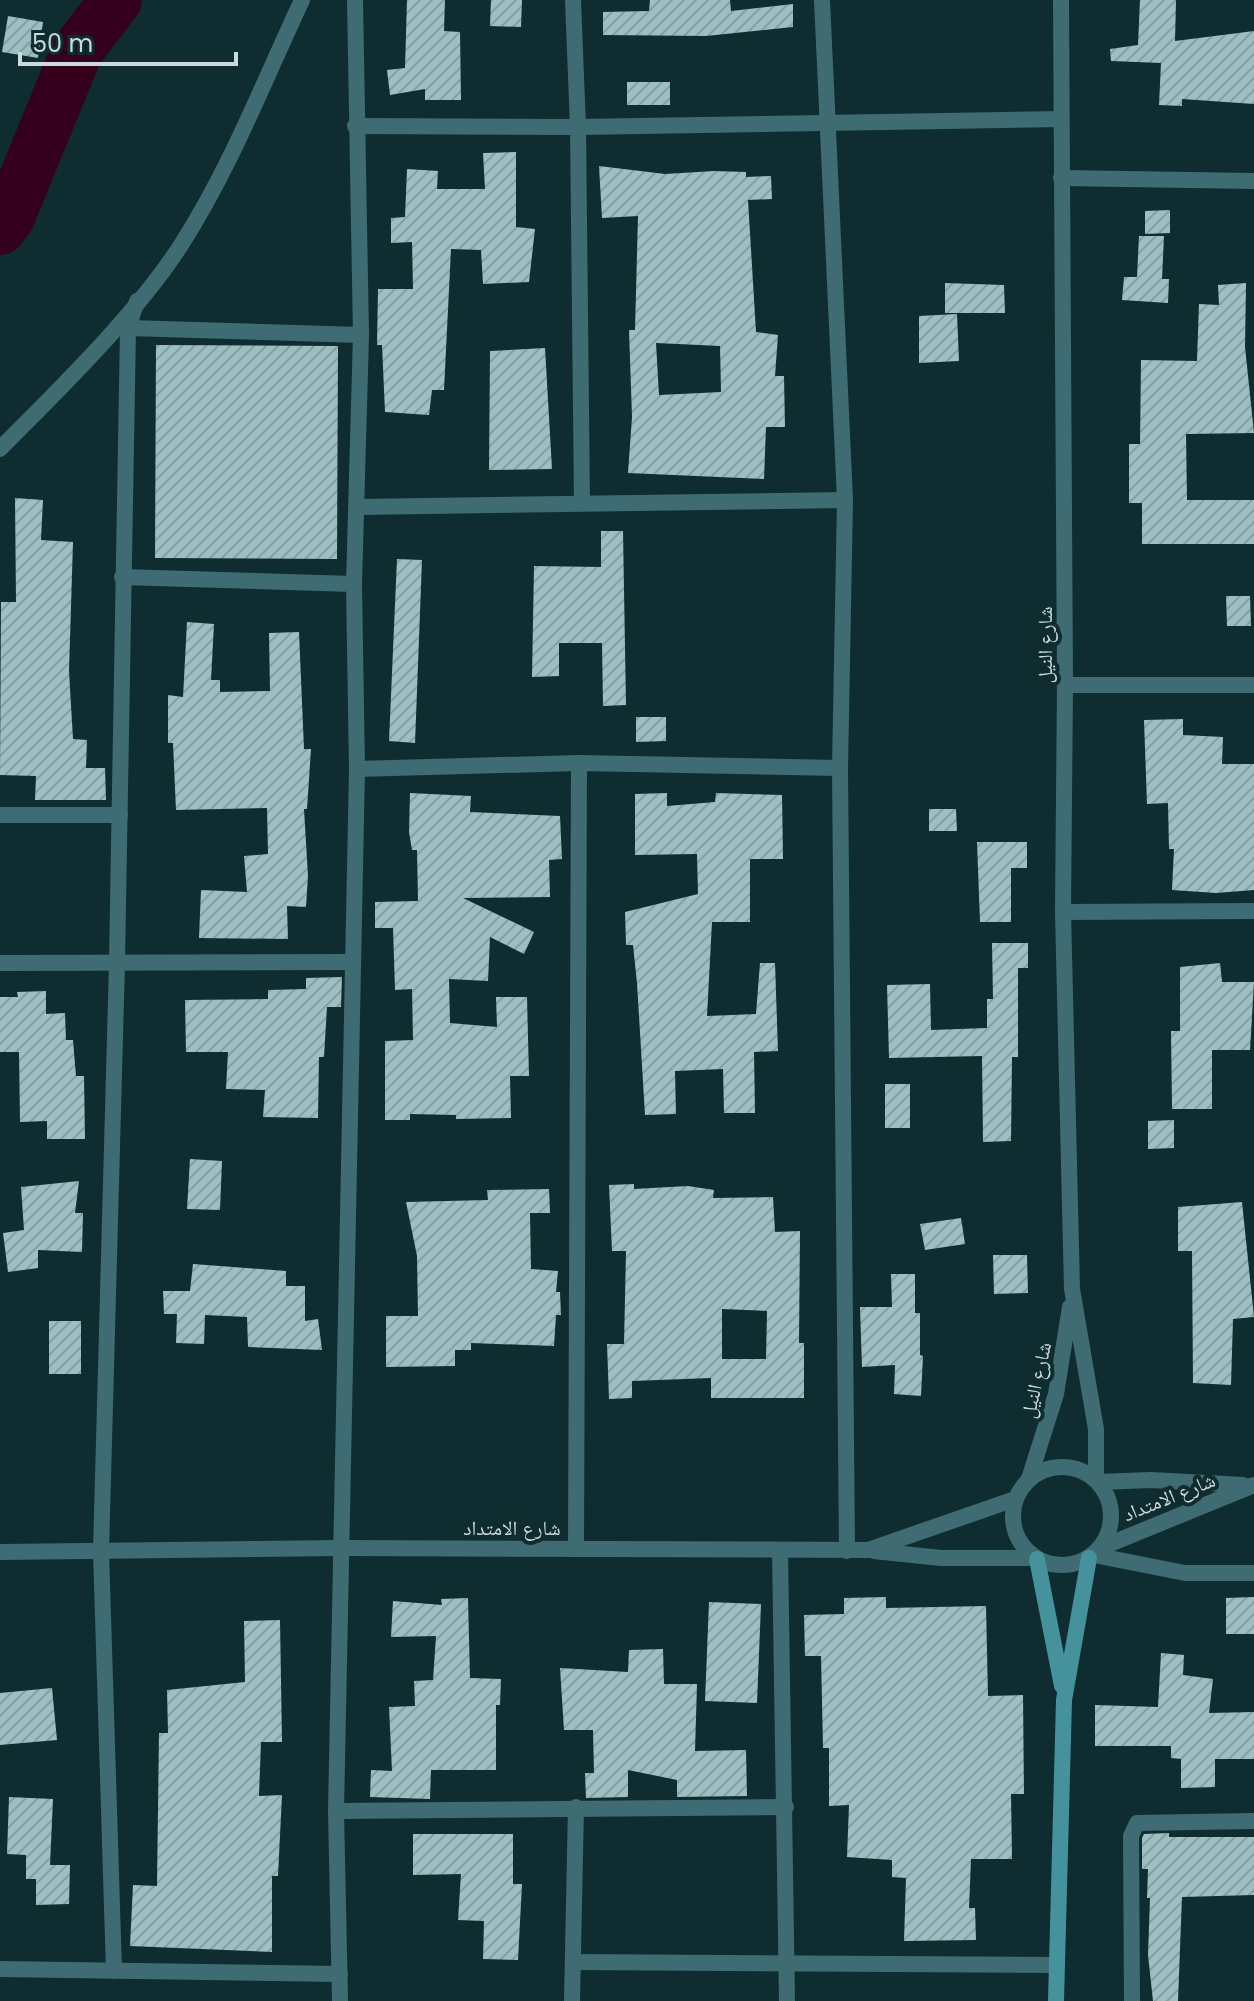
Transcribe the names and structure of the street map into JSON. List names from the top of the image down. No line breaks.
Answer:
{"streets":{"street":["شارع النيل","شارع الامتداد"]},"crossings":[["شارع النيل","شارع الامتداد"]],"scale_bar":"50 m"}
